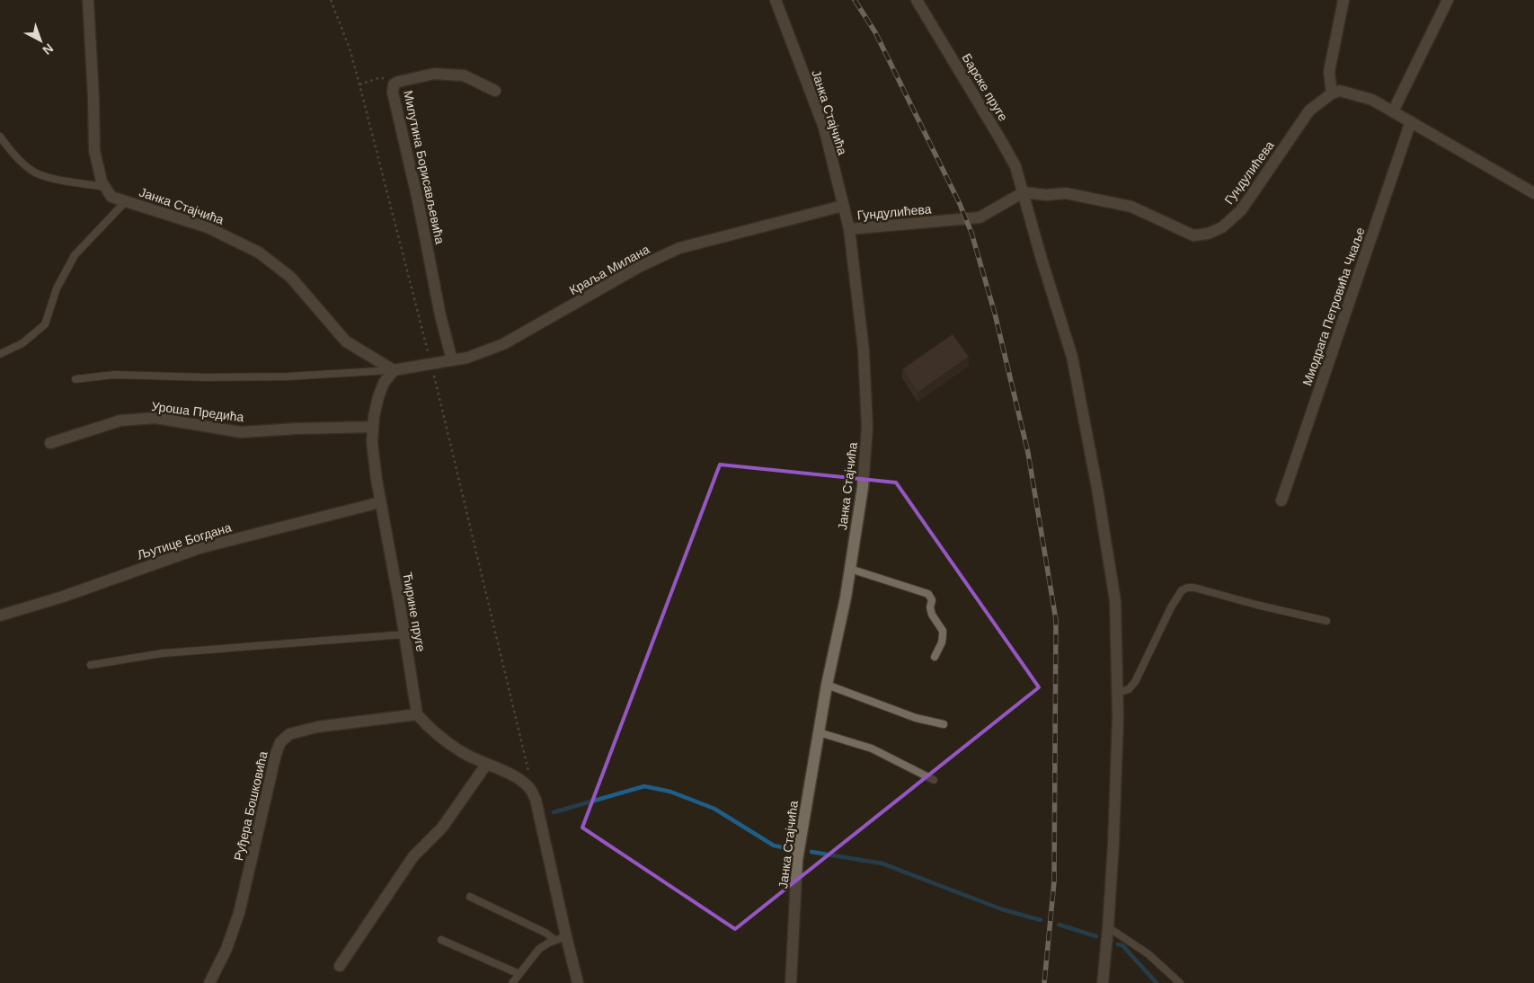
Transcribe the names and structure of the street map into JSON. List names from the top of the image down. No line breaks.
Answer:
{"streets":{"street":["Барске пруге","Јанка Стајчића","Милутина Борисављевића","Гундулићева","Краља Милана","Миодрага Петровића Чкаље","Уроша Предића","Љутице Богдана","Ћирине пруге","Руђера Бошковића"]},"crossings":[["Барске пруге","Гундулићева"],["Јанка Стајчића","Гундулићева"],["Јанка Стајчића","Краља Милана"],["Јанка Стајчића","Ћирине пруге"],["Милутина Борисављевића","Краља Милана"],["Краља Милана","Ћирине пруге"],["Уроша Предића","Ћирине пруге"],["Љутице Богдана","Ћирине пруге"],["Ћирине пруге","Руђера Бошковића"]],"north":"bottom right"}
